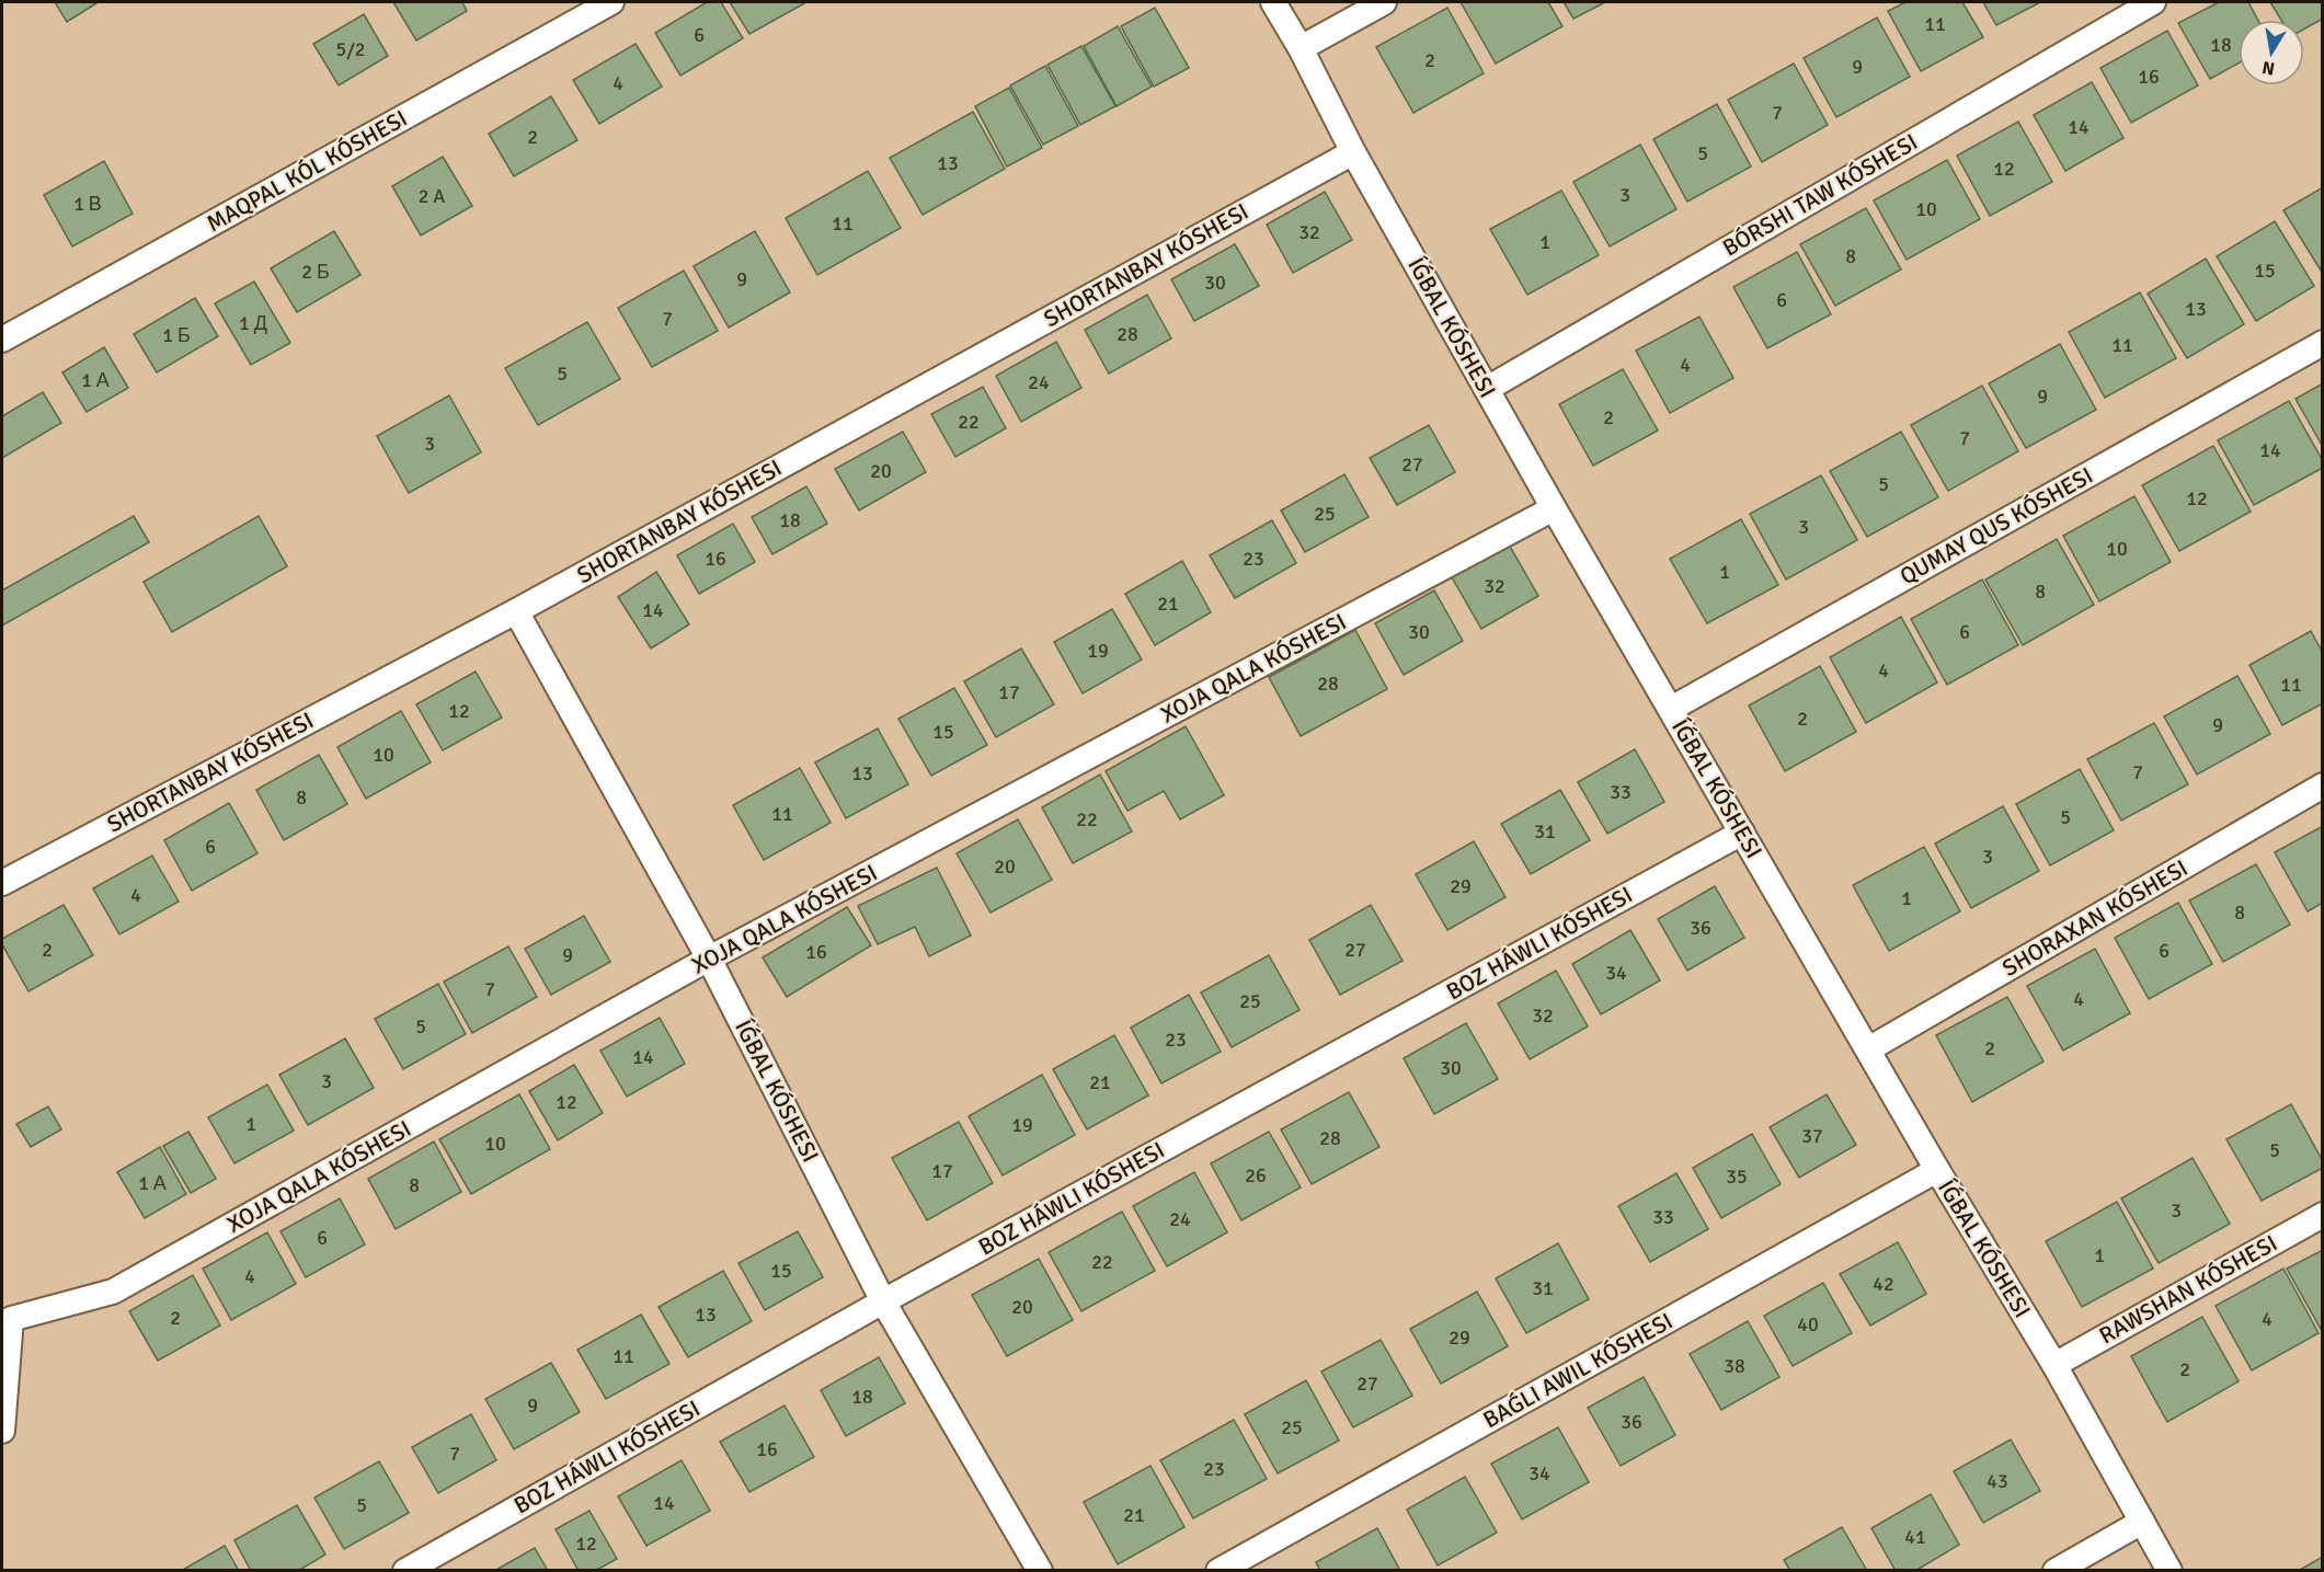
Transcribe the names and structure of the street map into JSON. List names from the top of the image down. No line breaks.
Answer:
{"streets":{"street":["MAQPAL KÓL KÓSHESI","BÓRSHI TAW KÓSHESI","SHORTANBAY KÓSHESI","ÍǴBAL KÓSHESI","QUMAY QUS KÓSHESI","XOJA QALA KÓSHESI","SHORAXAN KÓSHESI","BOZ HÁWLI KÓSHESI","RAWSHAN KÓSHESI"]},"crossings":[["BÓRSHI TAW KÓSHESI","ÍǴBAL KÓSHESI"],["SHORTANBAY KÓSHESI","ÍǴBAL KÓSHESI"],["ÍǴBAL KÓSHESI","QUMAY QUS KÓSHESI"],["ÍǴBAL KÓSHESI","XOJA QALA KÓSHESI"],["ÍǴBAL KÓSHESI","SHORAXAN KÓSHESI"],["ÍǴBAL KÓSHESI","BOZ HÁWLI KÓSHESI"],["ÍǴBAL KÓSHESI","RAWSHAN KÓSHESI"]],"house_numbers":["11","6","18","5/2","2","9","16","4","7","14","2","5","13","12","3","2 A","1 В","10","11","32","1","8","15","2 Б","9","30","6","13","7","1 Д","28","1 Б","11","4","5","1 А","24","9","2","22","7","3","14","27","20","5","12","25","18","3","10","16","23","1","32","8","21","14","30","6","19","4","28","11","17","12","2","9","15","10","7","13","33","8","11","5","22","31","6","3","20","29","4","1","8","36","2","27","6","16","9","34","7","4","25","32","5","23","2","14","30","3","21","12","1","19","37","28","10","5","17","26","35","1 А","8","3","33","24","6","1","22","15","4","42","31","20","13","2","4","40","29","11","38","2","27","18","9","36","25","16","7","23","34","43","14","5","21","41","12"],"north":"bottom"}
